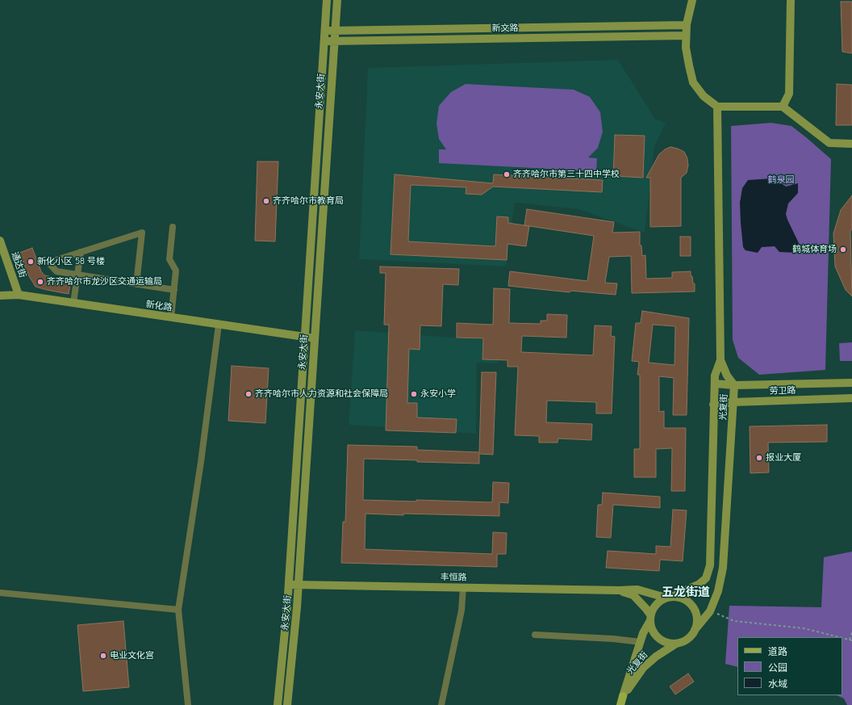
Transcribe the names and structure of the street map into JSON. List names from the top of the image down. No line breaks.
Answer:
{"streets":{"main road":["新文路","永安大街","通达街","新化路","劳卫路","光复街","丰恒路"]},"crossings":[["新文路","永安大街"],["永安大街","新化路"],["永安大街","丰恒路"],["通达街","新化路"],["劳卫路","光复街"]],"districts":["五龙街道"],"parks":["鹤泉园"],"places":["齐齐哈尔市第三十四中学校","齐齐哈尔市教育局","鹤城体育场","新化小区 58 号楼","齐齐哈尔市龙沙区交通运输局","齐齐哈尔市人力资源和社会保障局","永安小学","报业大厦","电业文化宫"],"legend":["道路","公园","水域"]}
